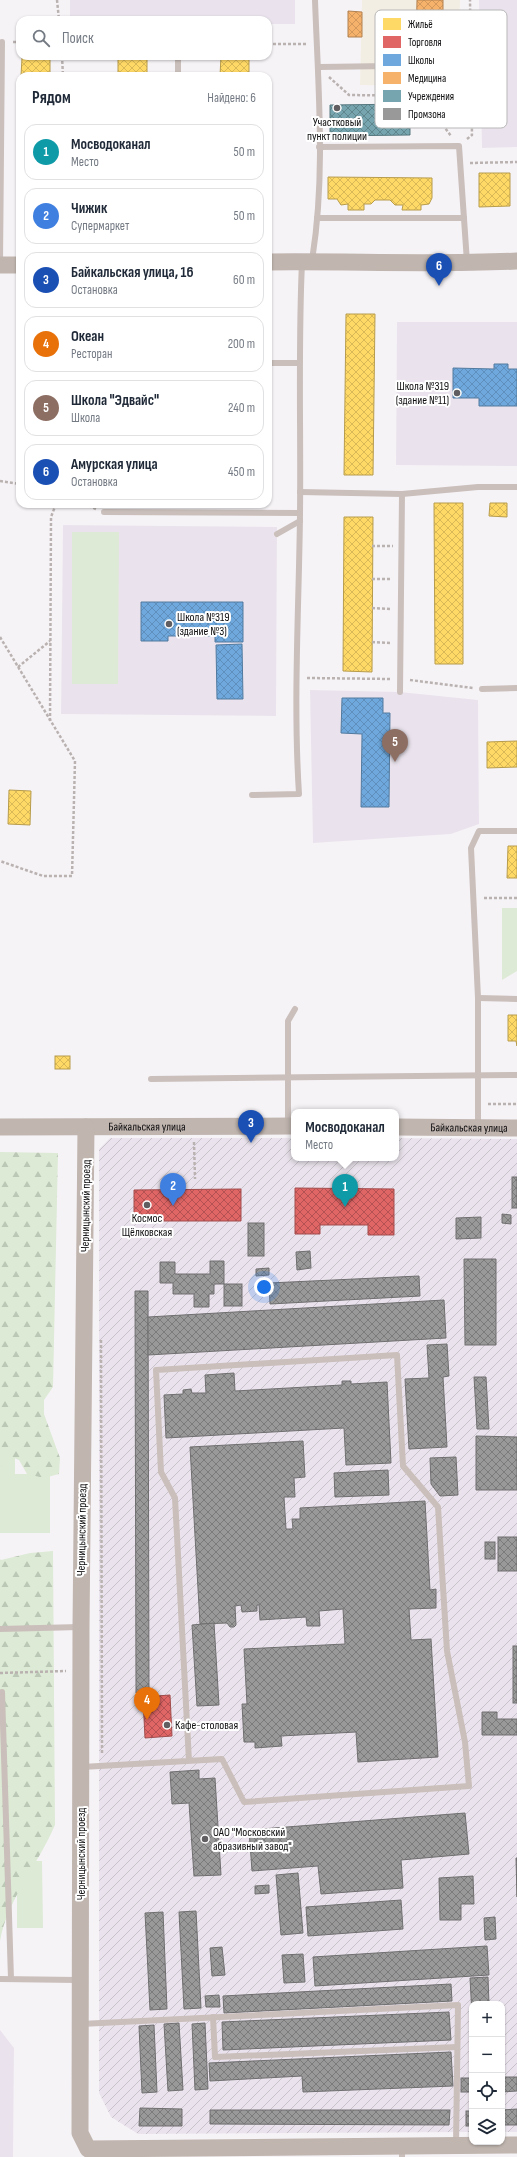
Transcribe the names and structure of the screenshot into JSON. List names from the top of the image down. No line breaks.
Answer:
{"streets":{"street":["Байкальская улица","Черницынский проезд"]},"crossings":[["Байкальская улица","Черницынский проезд"]],"places":["Участковый пункт полиции","Школа №319 (здание №11)","Школа №319 (здание №3)","Космос Щёлковская","Кафе-столовая","ОАО \"Московский абразивный завод\""],"legend":["Жильё","Торговля","Школы","Медицина","Учреждения","Промзона"],"page":{"search":"Поиск","heading":["Рядом","Найдено: 6"],"list":[{"mark":"1","name":"Мосводоканал","note":"Место","value":"50 m"},{"mark":"2","name":"Чижик","note":"Супермаркет","value":"50 m"},{"mark":"3","name":"Байкальская улица, 16","note":"Остановка","value":"60 m"},{"mark":"4","name":"Океан","note":"Ресторан","value":"200 m"},{"mark":"5","name":"Школа \"Эдвайс\"","note":"Школа","value":"240 m"},{"mark":"6","name":"Амурская улица","note":"Остановка","value":"450 m"}],"pins":["6","5","3","2","1","4"],"popup":["Мосводоканал","Место"],"map_buttons":["+","−"]}}
